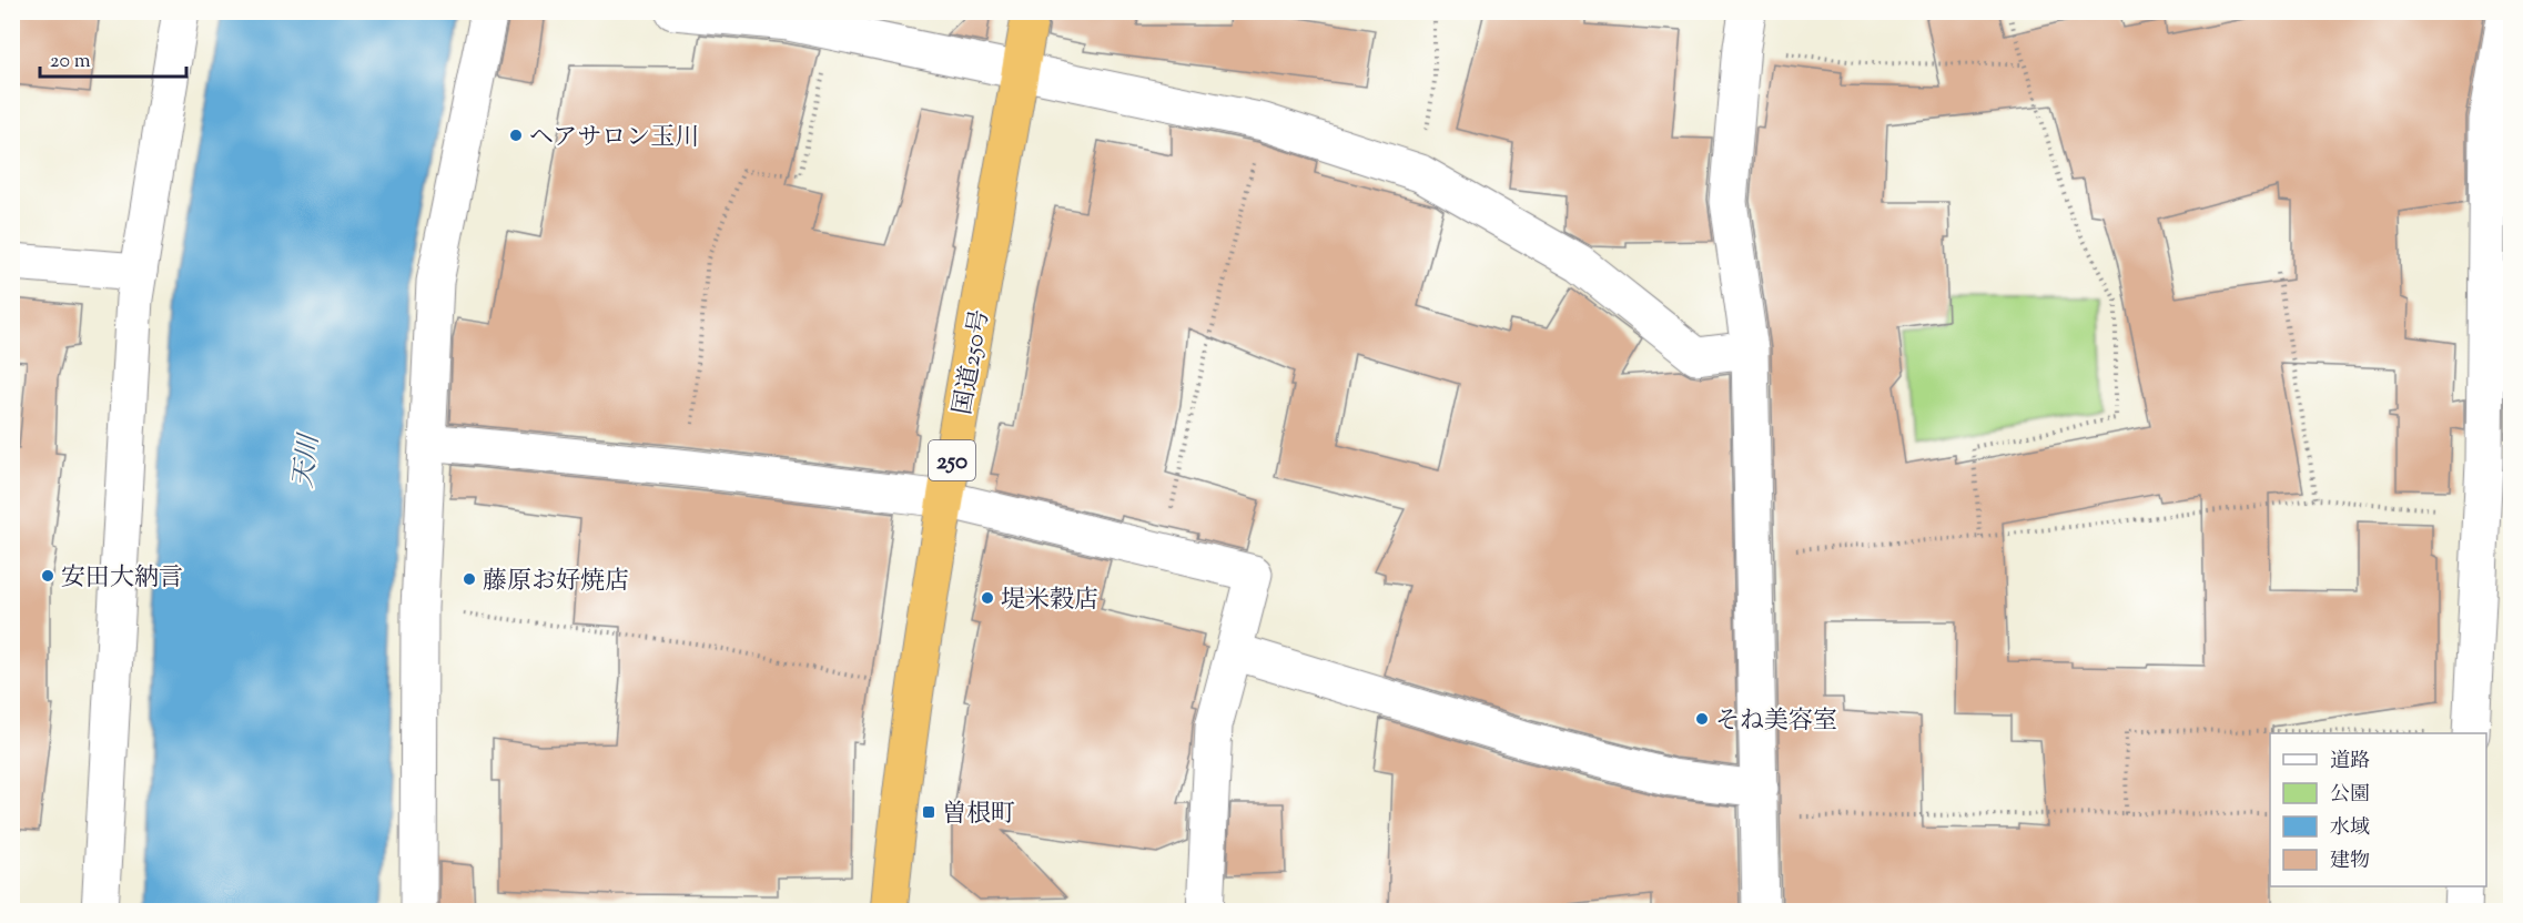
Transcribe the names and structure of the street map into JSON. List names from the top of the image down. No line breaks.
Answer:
{"streets":{"highway":["国道250号","250"]},"water":["天川"],"places":{"other":["ヘアサロン玉川","安田大納言","藤原お好焼店","堤米穀店","そね美容室"],"transit":["曽根町"]},"legend":["道路","公園","水域","建物"],"scale_bar":"20 m"}
